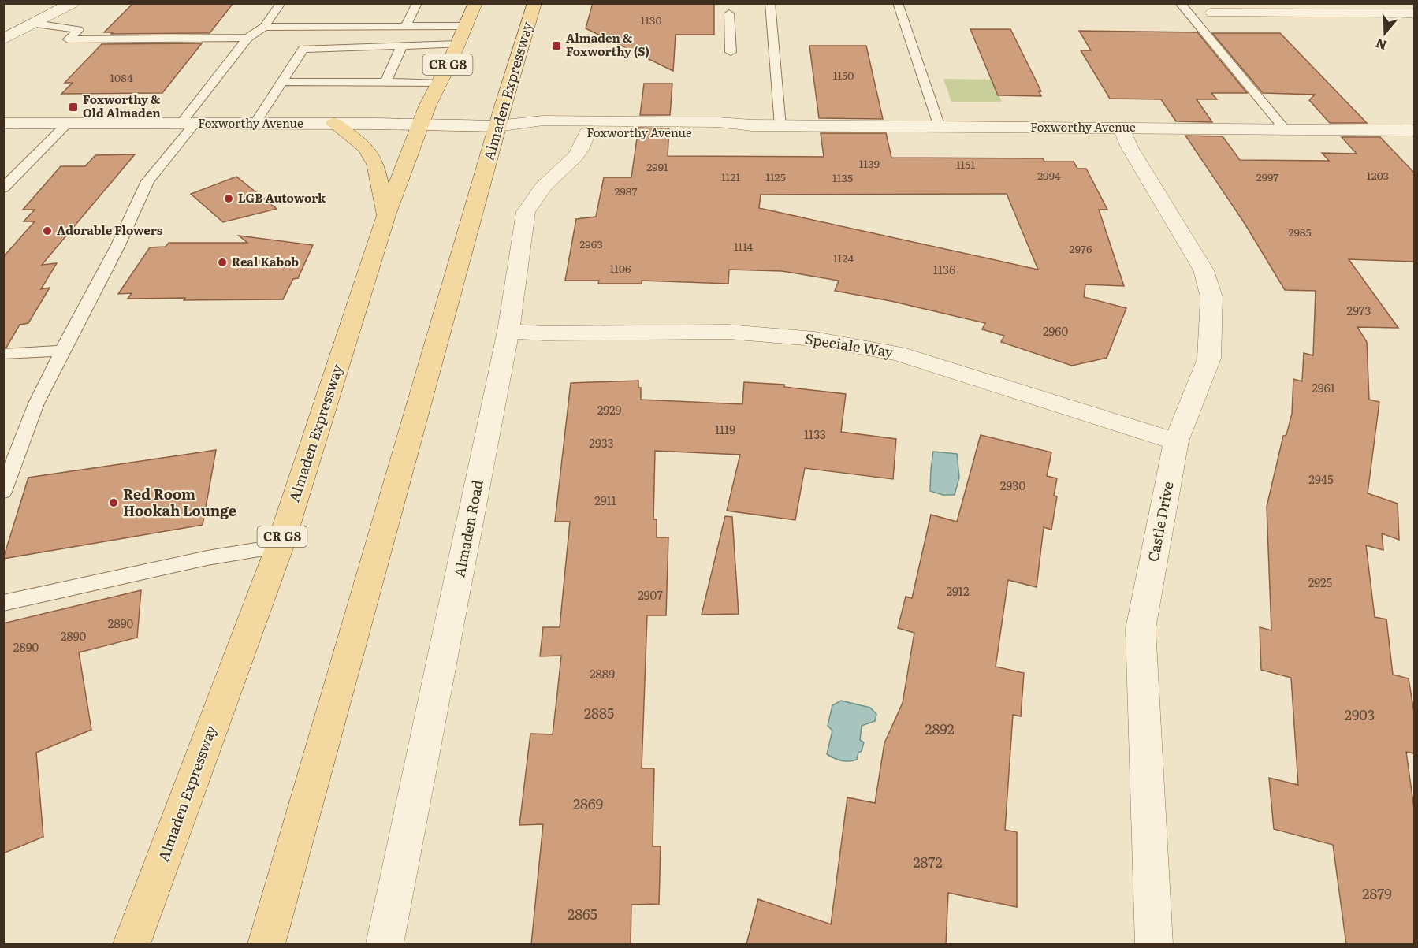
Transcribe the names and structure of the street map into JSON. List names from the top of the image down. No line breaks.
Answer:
{"streets":{"main road":["CR G8","Almaden Expressway"],"street":["Foxworthy Avenue","Speciale Way","Castle Drive","Almaden Road"]},"crossings":[["Almaden Expressway","Foxworthy Avenue"],["Foxworthy Avenue","Castle Drive"],["Foxworthy Avenue","Almaden Road"],["Speciale Way","Castle Drive"],["Speciale Way","Almaden Road"]],"places":{"transit":["Almaden & Foxworthy (S)","Foxworthy & Old Almaden"],"other":["LGB Autowork","Adorable Flowers","Real Kabob","Red Room Hookah Lounge"]},"house_numbers":["1130","1150","1084","1139","1151","2991","2994","1203","1121","1125","2997","1135","2987","2985","2963","1114","2976","1124","1106","1136","2973","2960","2961","2929","1119","1133","2933","2945","2930","2911","2925","2912","2907","2890","2890","2890","2889","2885","2903","2892","2869","2872","2879","2865"],"north":"bottom"}
